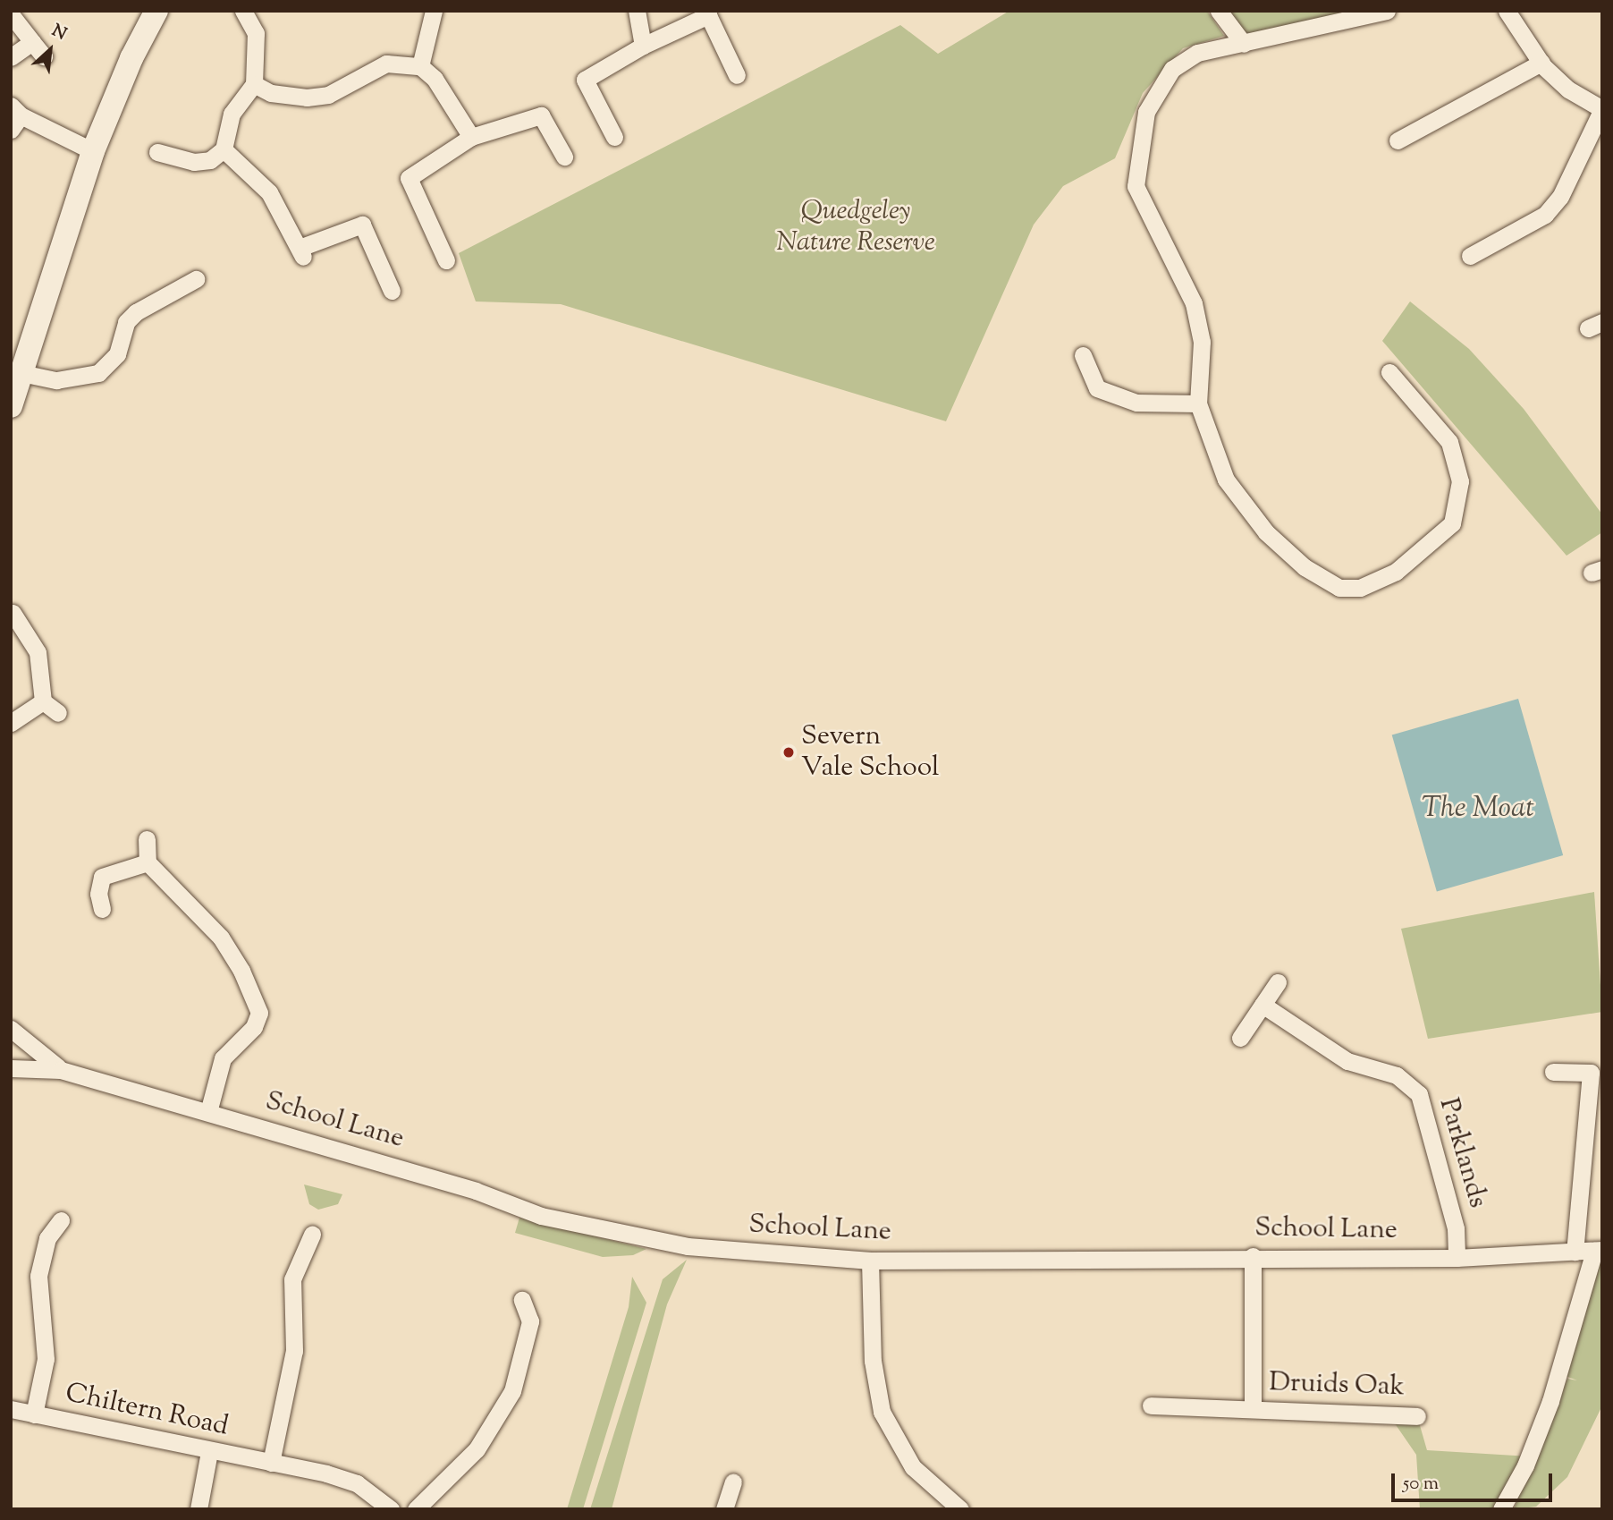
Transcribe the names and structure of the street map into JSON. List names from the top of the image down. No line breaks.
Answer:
{"streets":{"street":["School Lane","Parklands","Druids Oak","Chiltern Road"]},"crossings":[["School Lane","Parklands"],["School Lane","Druids Oak"]],"water":["The Moat"],"parks":["Quedgeley Nature Reserve"],"places":["Severn Vale School"],"scale_bar":"50 m","north":"top right"}
